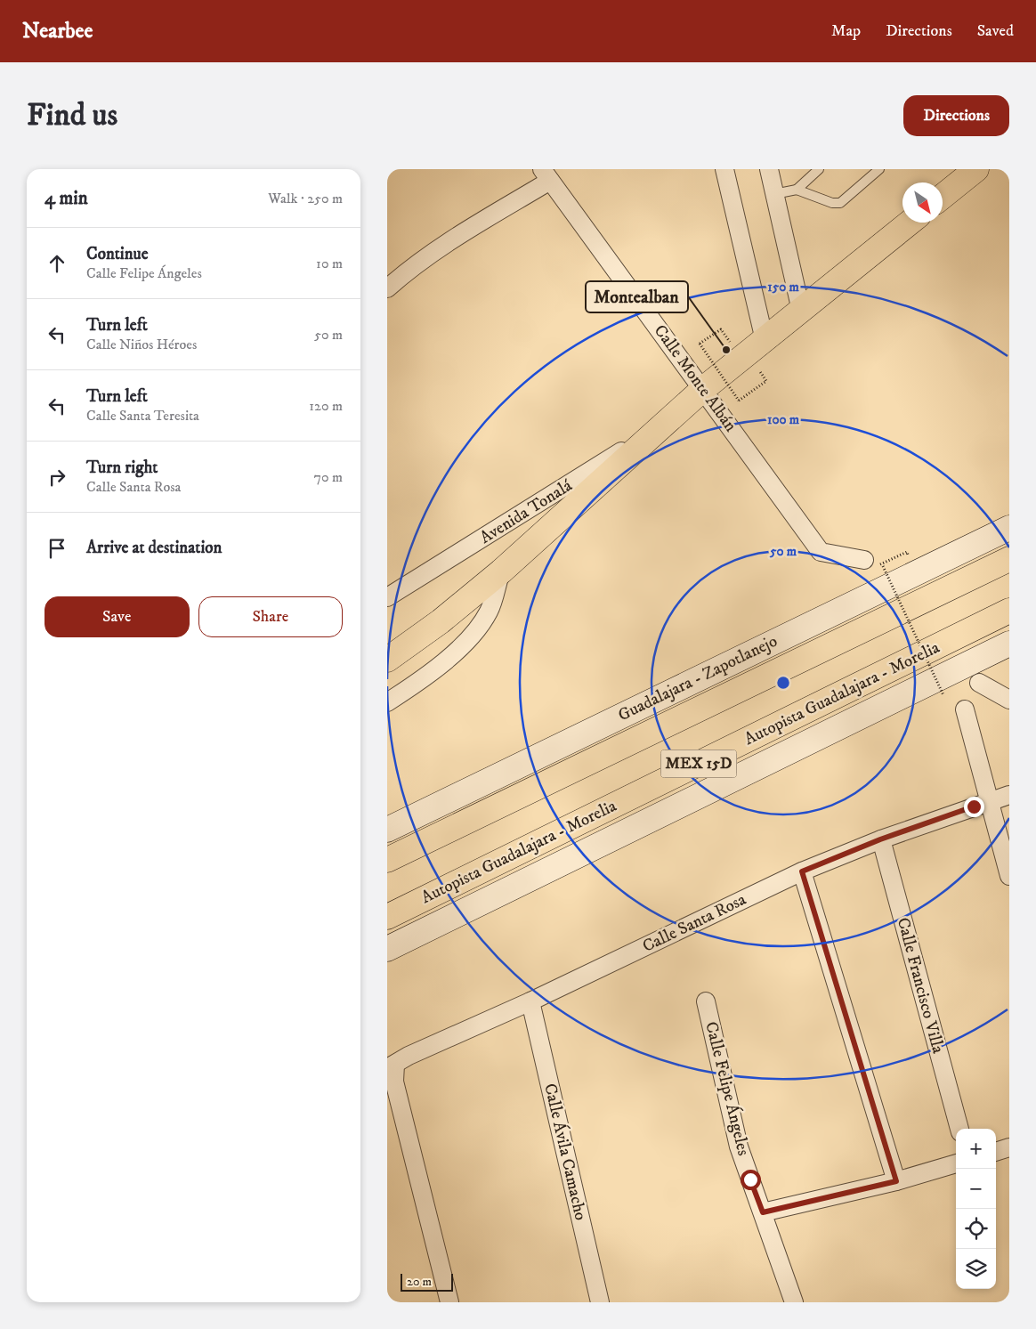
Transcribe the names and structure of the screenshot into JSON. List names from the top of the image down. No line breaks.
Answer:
{"streets":{"main road":["Avenida Tonalá","Autopista Guadalajara - Morelia","MEX 15D"],"street":["Calle Monte Albán","Guadalajara - Zapotlanejo","Calle Santa Rosa","Calle Francisco Villa","Calle Felipe Ángeles","Calle Ávila Camacho"]},"crossings":[["Calle Monte Albán","Avenida Tonalá"],["Calle Santa Rosa","Calle Francisco Villa"],["Calle Santa Rosa","Calle Ávila Camacho"]],"places":["Montealban"],"scale_bar":"20 m","north":"bottom right","page":{"header":"Nearbee","nav":["Map","Directions","Saved"],"buttons":["Directions",["Save","Share"]],"title":"Find us","heading":["4 min","Walk · 250 m"],"list":[["Continue","Calle Felipe Ángeles","10 m"],["Turn left","Calle Niños Héroes","50 m"],["Turn left","Calle Santa Teresita","120 m"],["Turn right","Calle Santa Rosa","70 m"],"Arrive at destination"],"map_buttons":["+","−"],"scale":"20 m"},"rings":["150 m","100 m","50 m"]}
